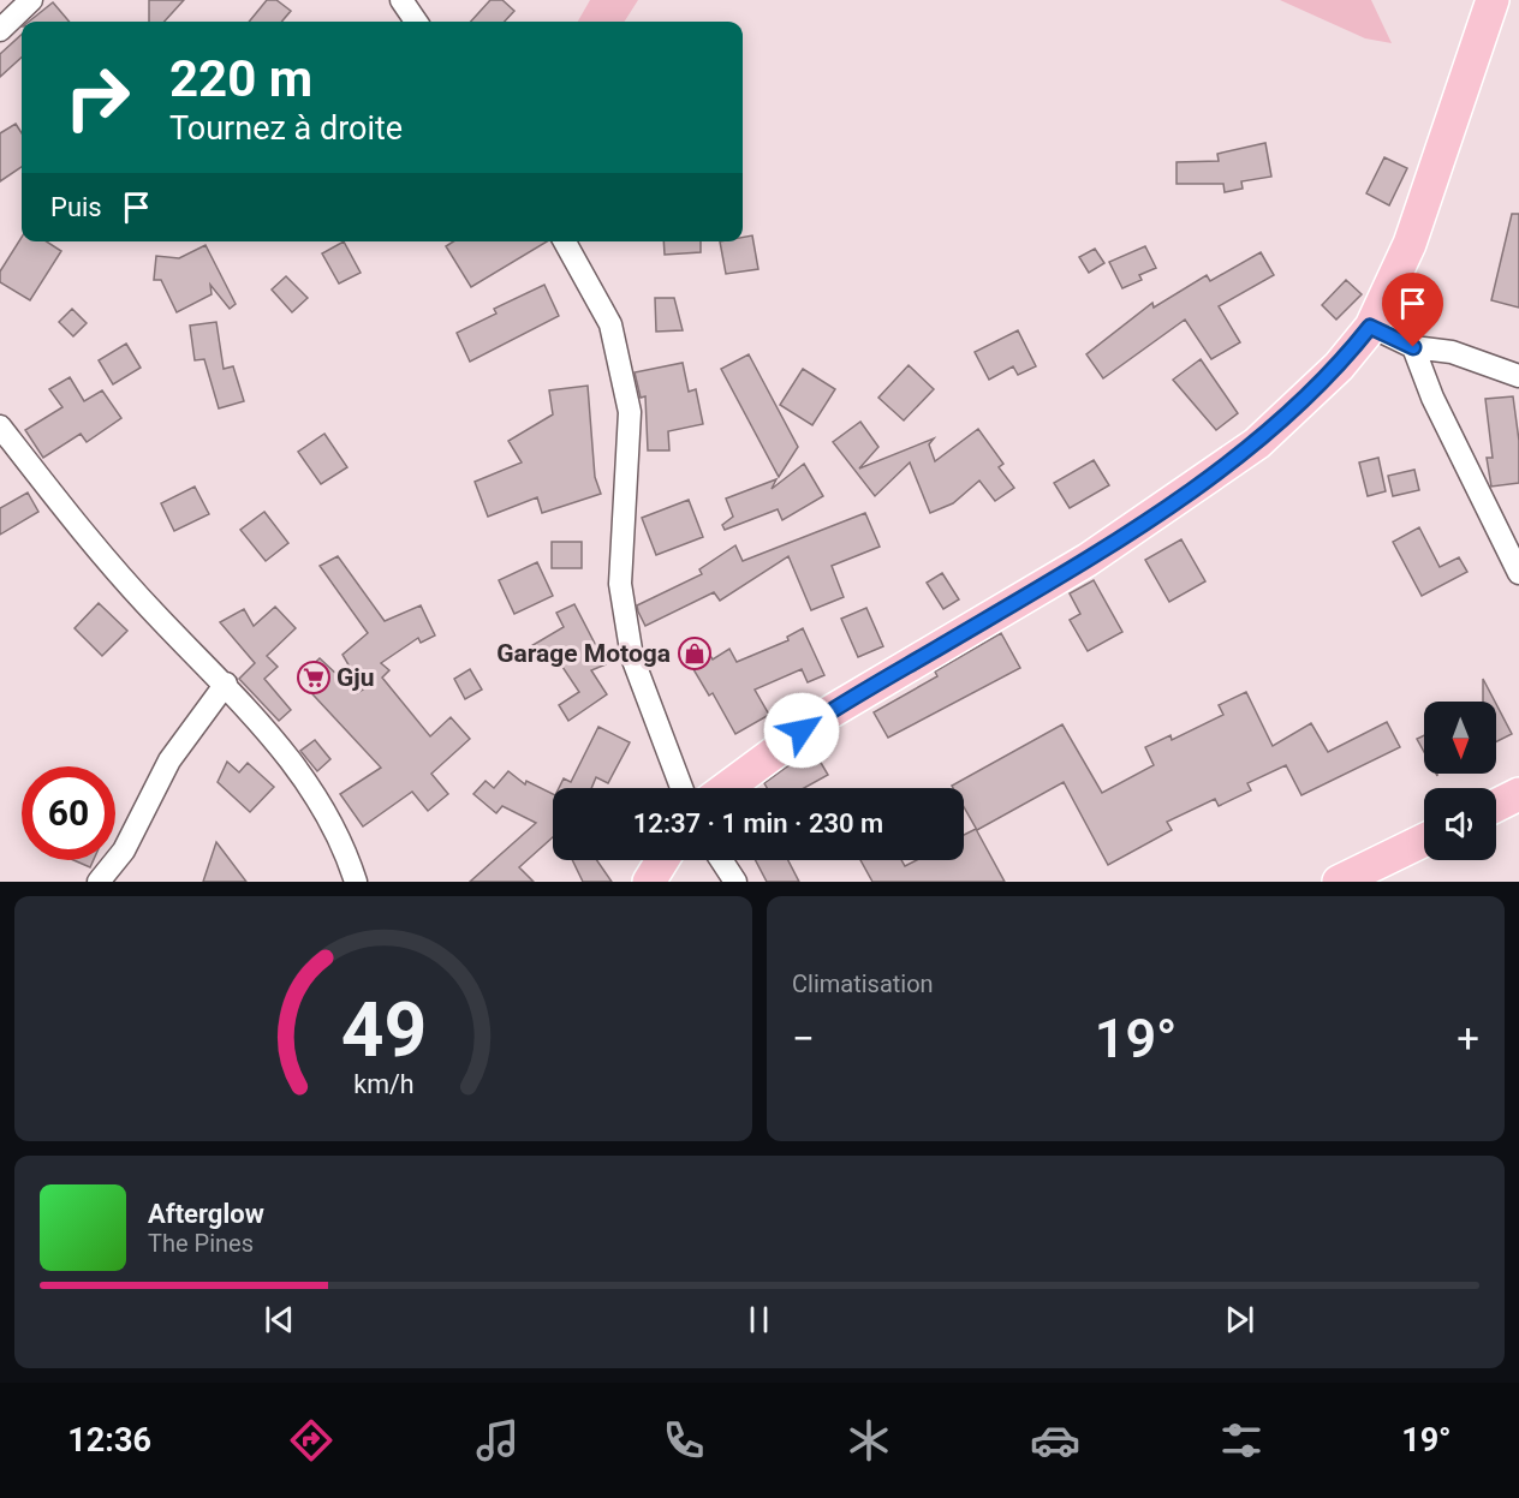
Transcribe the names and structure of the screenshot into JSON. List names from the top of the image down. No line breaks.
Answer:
{"places":{"shop":["Garage Motoga"],"supermarket":["Gju"]},"north":"bottom","page":{"turn":["220 m","Tournez à droite"],"then":"Puis","limit":"60","trip":"12:37 · 1 min · 230 m","tile":"Climatisation","heat":["−","19°","+"],"song":["Afterglow","The Pines"],"tabs":["12:36","19°"],"gauge":["49","km/h"]}}
